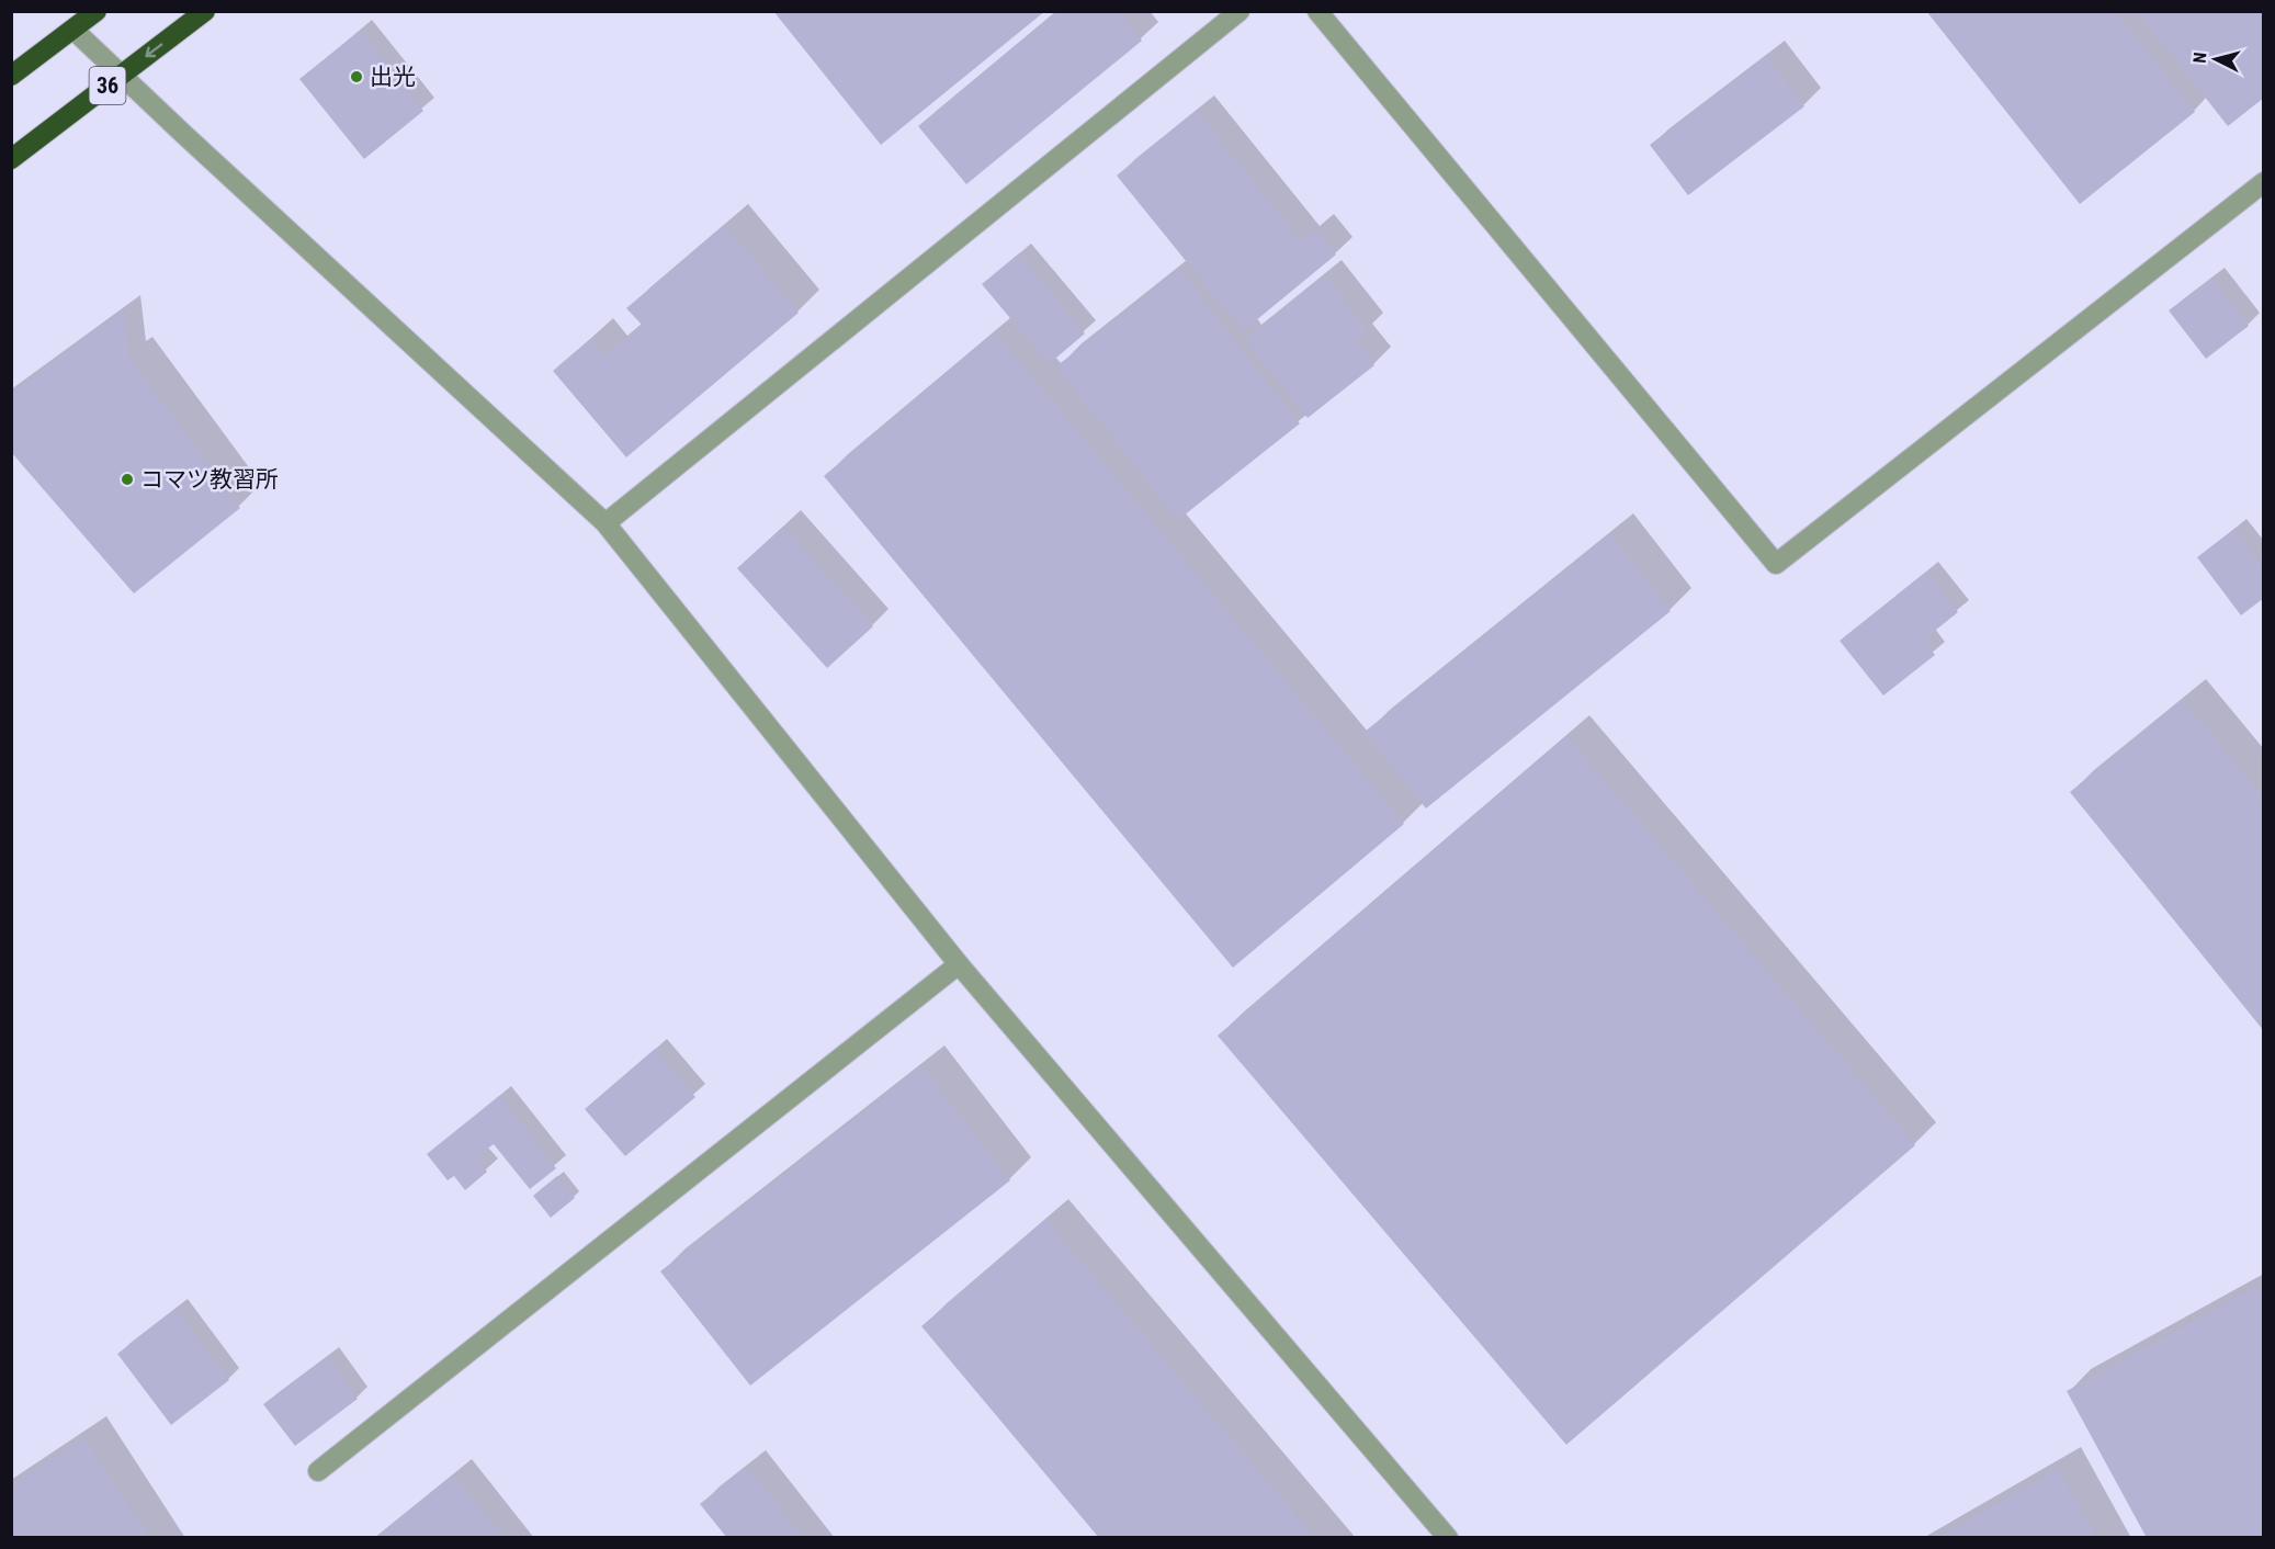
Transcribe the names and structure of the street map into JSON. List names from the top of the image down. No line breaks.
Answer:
{"streets":{"highway":["36"]},"places":["出光","コマツ教習所"],"north":"left"}
